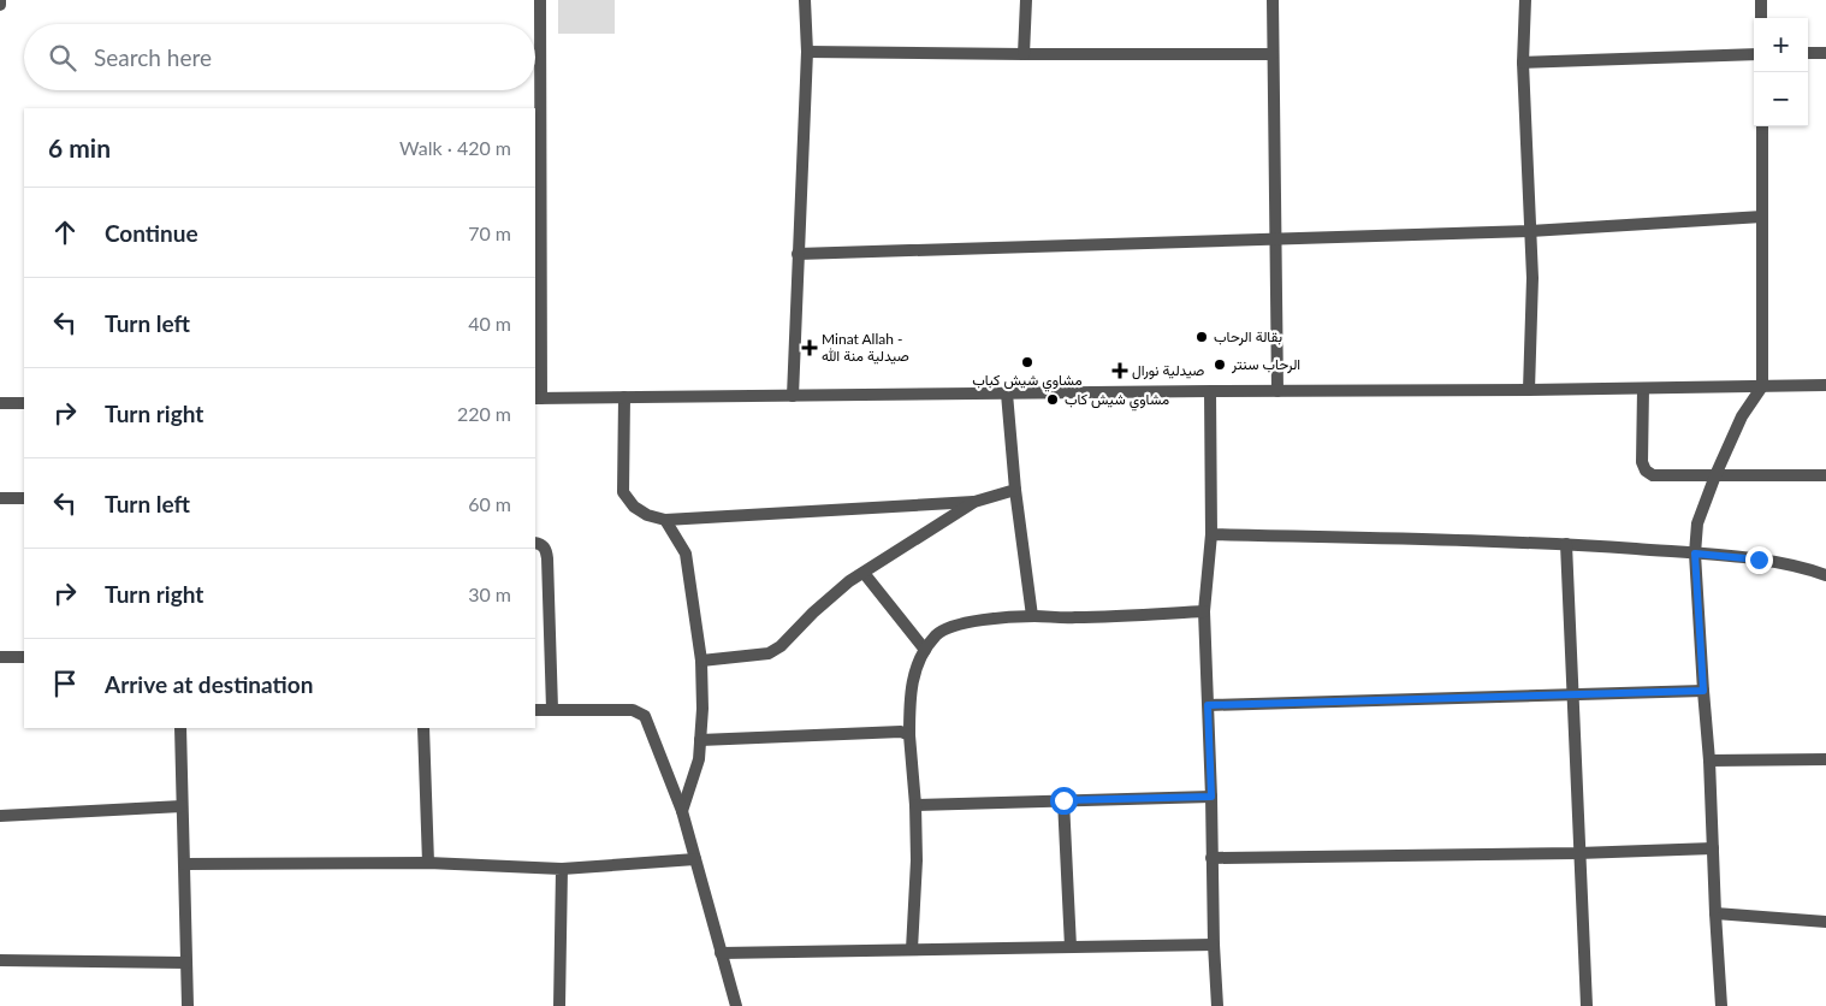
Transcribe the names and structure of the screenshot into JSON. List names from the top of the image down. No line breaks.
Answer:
{"places":{"other":["بقالة الرحاب","مشاوي شيش كباب","الرحاب سنتر","مشاوي شيش كاب"],"health":["Minat Allah - صيدلية منة الله","صيدلية نورال"]},"page":{"map_buttons":["+","−"],"search":"Search here","heading":["6 min","Walk · 420 m"],"list":[["Continue","70 m"],["Turn left","40 m"],["Turn right","220 m"],["Turn left","60 m"],["Turn right","30 m"],"Arrive at destination"]}}
